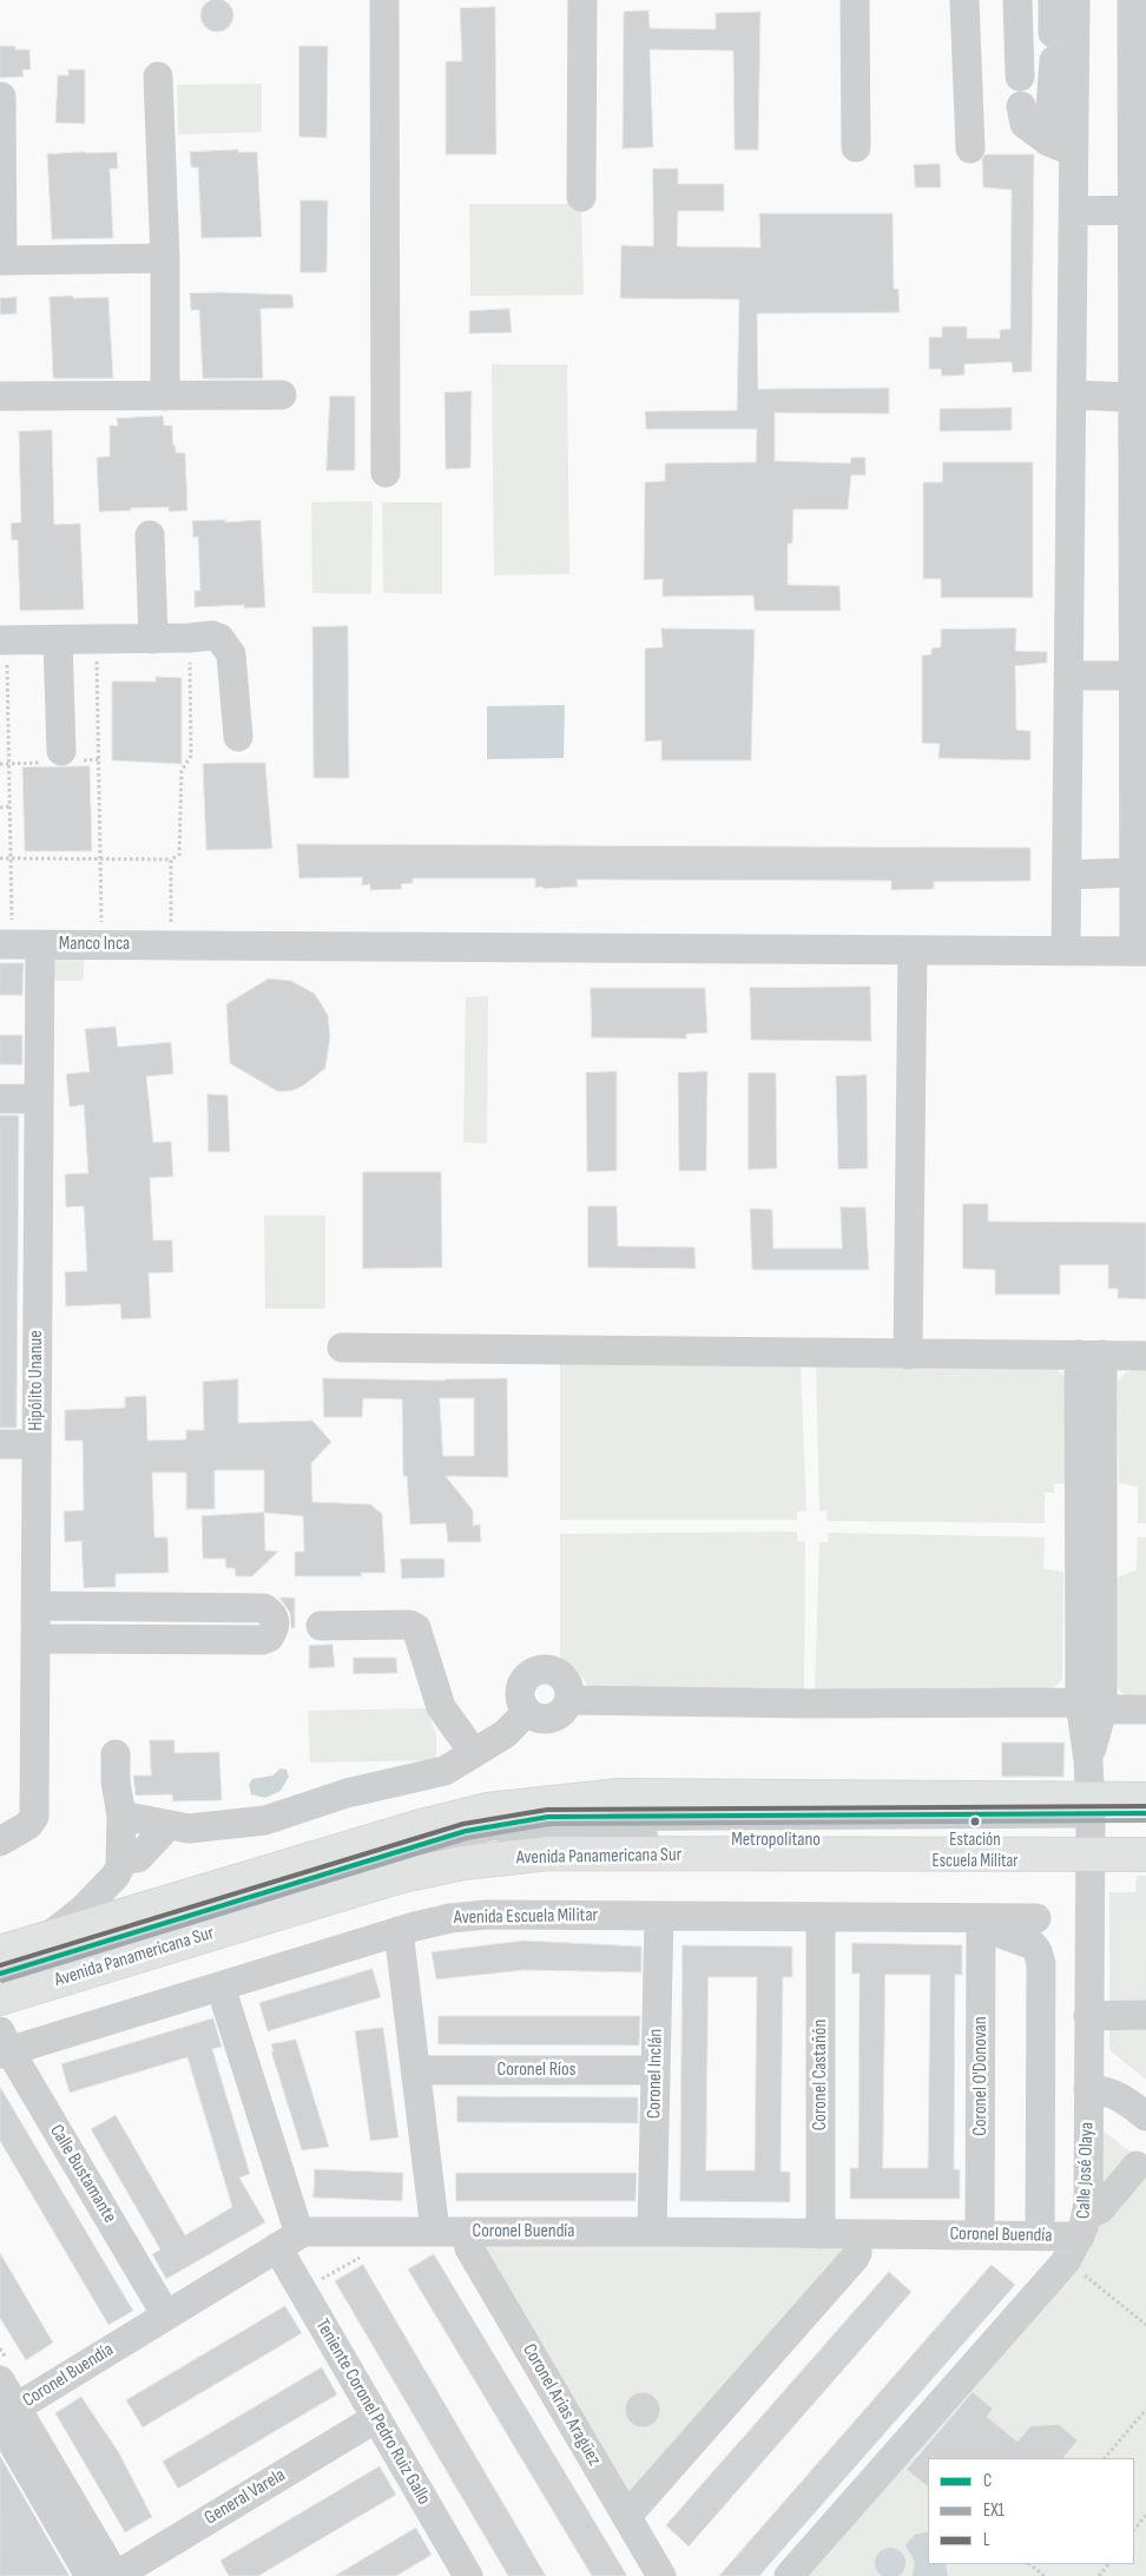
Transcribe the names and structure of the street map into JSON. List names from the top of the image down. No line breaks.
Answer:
{"streets":{"main road":["Avenida Panamericana Sur"],"street":["Manco Inca","Hipólito Unanue","Metropolitano","Avenida Escuela Militar","Coronel Ríos","Coronel Inclán","Coronel Castañón","Coronel O'Donovan","Calle José Olaya","Calle Bustamante","Coronel Buendía","Coronel Arias Aragüez","Teniente Coronel Pedro Ruiz Gallo","General Varela"]},"crossings":[["Manco Inca","Hipólito Unanue"],["Metropolitano","Avenida Panamericana Sur"],["Metropolitano","Calle José Olaya"],["Avenida Panamericana Sur","Calle José Olaya"],["Avenida Escuela Militar","Coronel Inclán"],["Avenida Escuela Militar","Coronel Castañón"],["Avenida Escuela Militar","Coronel O'Donovan"],["Avenida Escuela Militar","Calle Bustamante"],["Avenida Escuela Militar","Teniente Coronel Pedro Ruiz Gallo"],["Coronel Ríos","Coronel Inclán"],["Coronel Inclán","Coronel Buendía"],["Coronel Castañón","Coronel Buendía"],["Coronel O'Donovan","Coronel Buendía"],["Calle José Olaya","Coronel Buendía"],["Calle Bustamante","Coronel Buendía"],["Coronel Buendía","Coronel Arias Aragüez"],["Coronel Buendía","Teniente Coronel Pedro Ruiz Gallo"],["Teniente Coronel Pedro Ruiz Gallo","General Varela"]],"places":["Estación Escuela Militar"],"lines":["transit line L","transit line C","transit line EX1"],"legend":["C","EX1","L"]}
